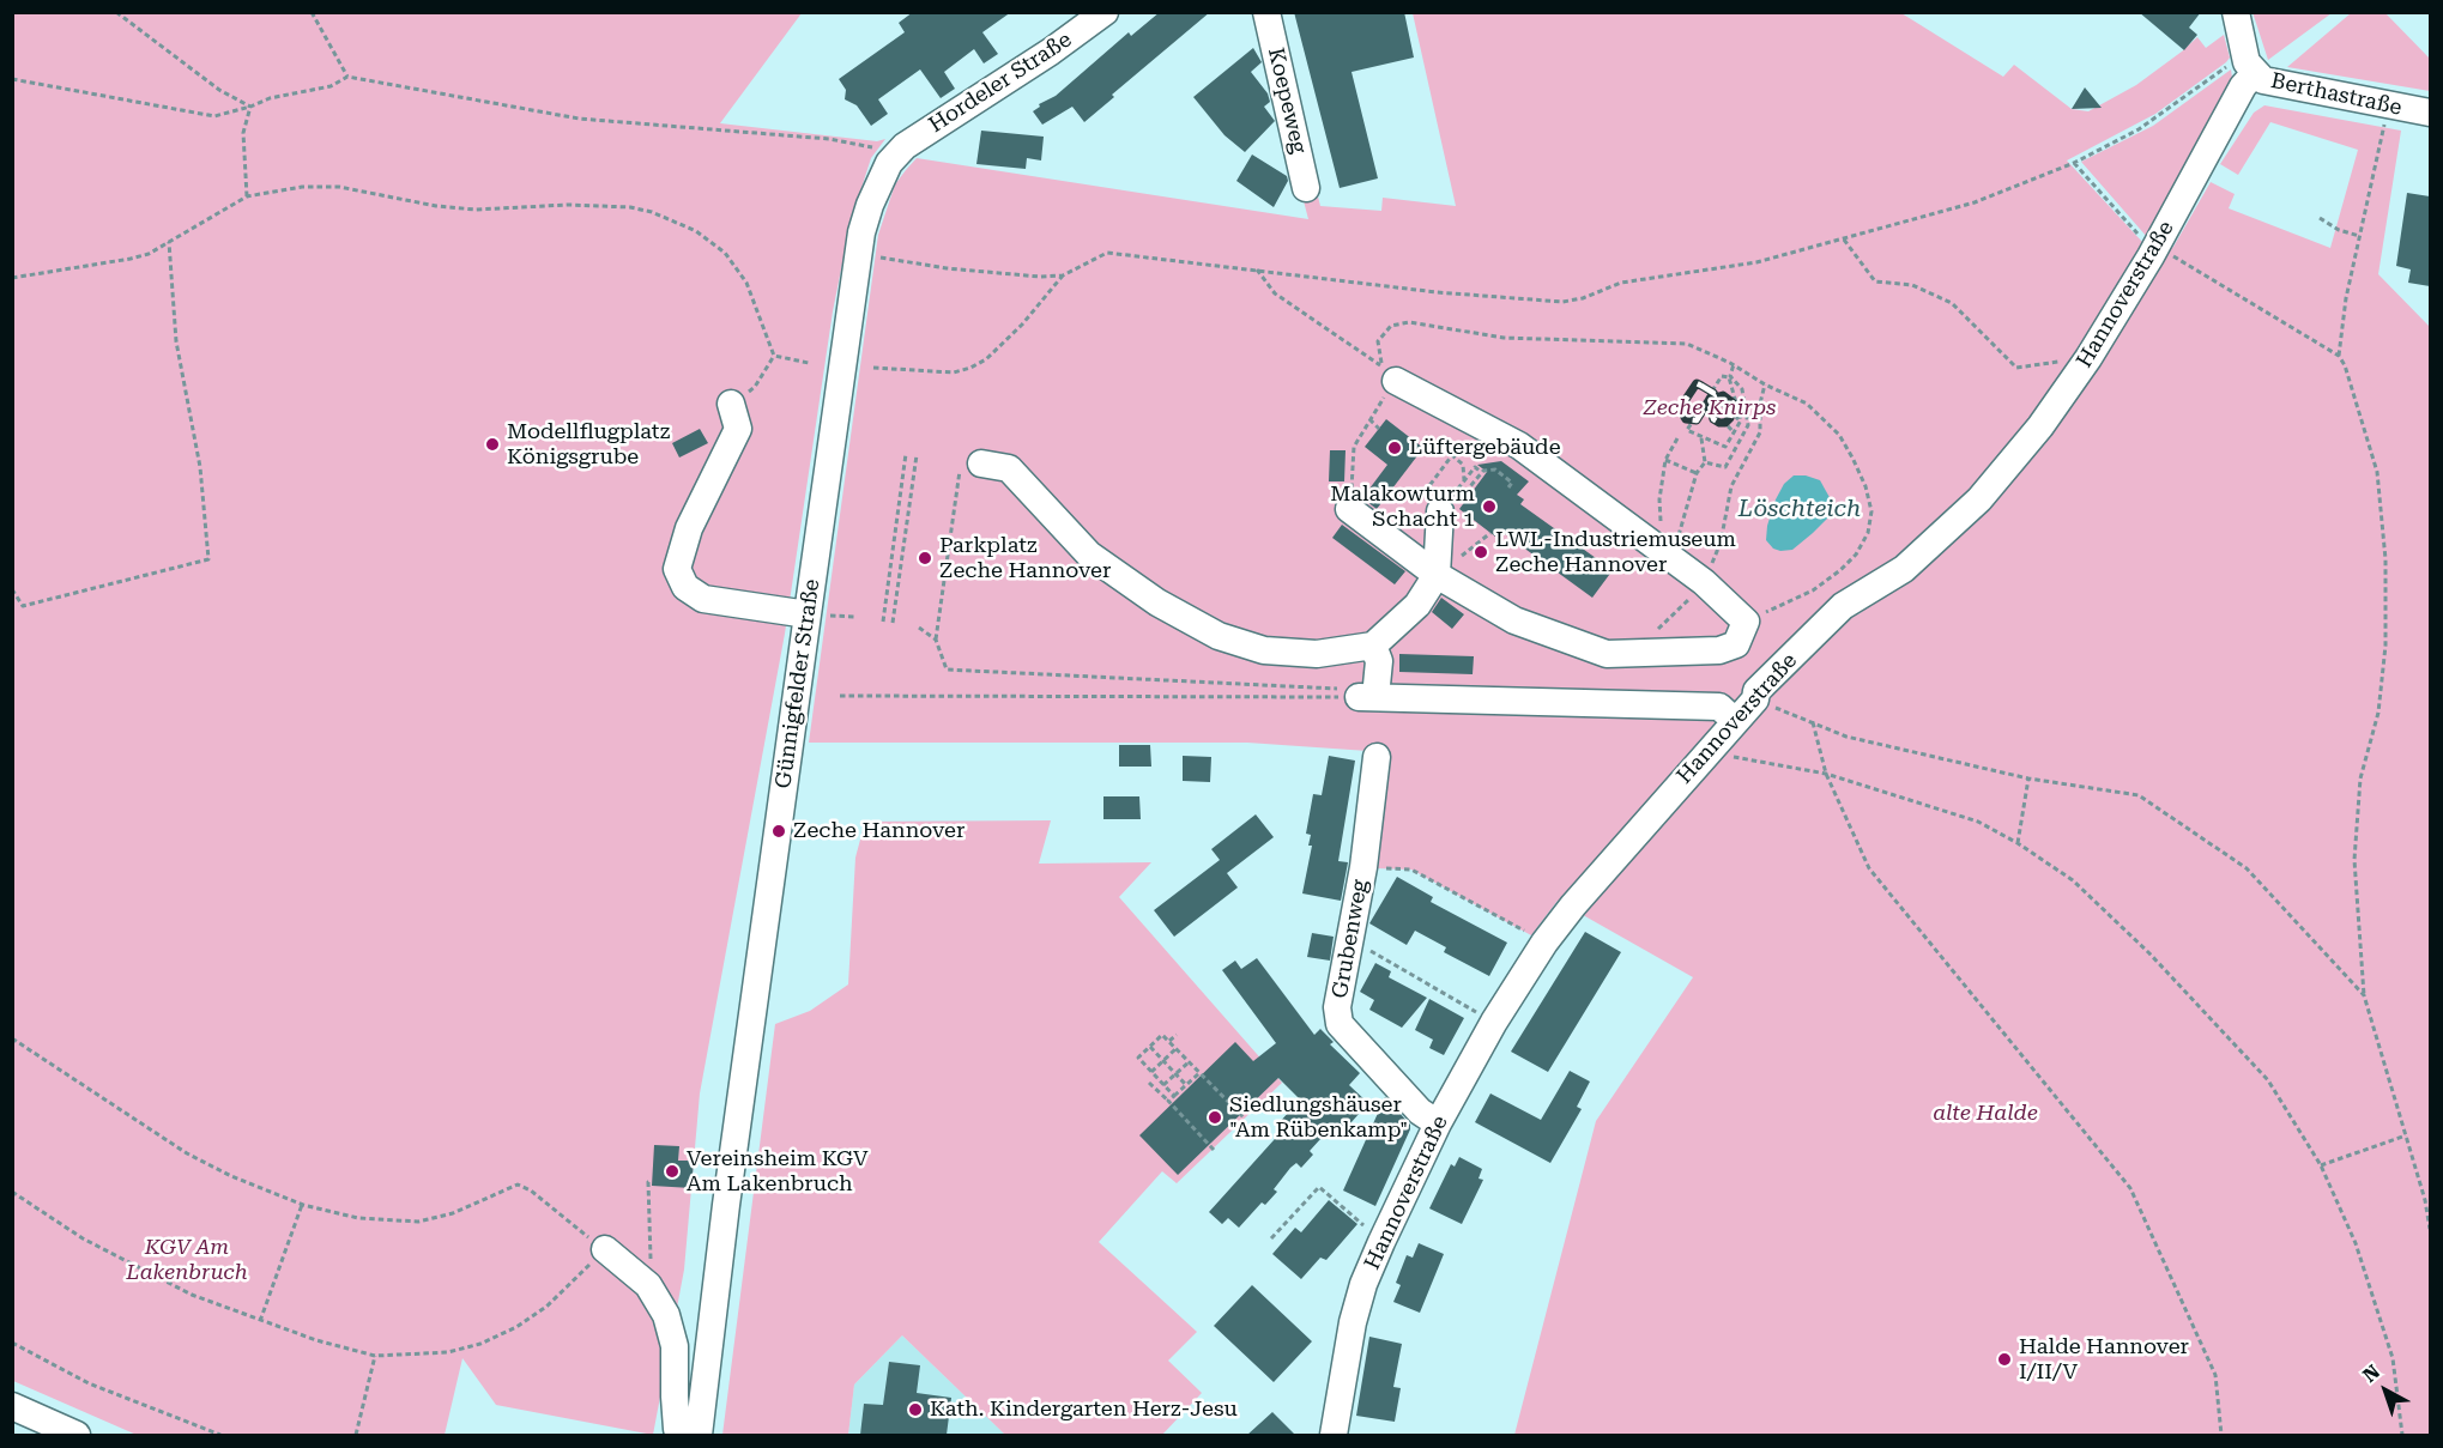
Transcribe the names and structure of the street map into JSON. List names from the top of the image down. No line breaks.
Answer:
{"streets":{"street":["Hordeler Straße","Berthastraße","Koepeweg","Hannoverstraße","Günnigfelder Straße","Grubenweg"]},"crossings":[["Hordeler Straße","Günnigfelder Straße"],["Berthastraße","Hannoverstraße"],["Hannoverstraße","Grubenweg"]],"water":["Löschteich"],"parks":["Zeche Knirps","alte Halde","KGV Am Lakenbruch"],"places":["Modellflugplatz Königsgrube","Lüftergebäude","Malakowturm Schacht 1","LWL-Industriemuseum Zeche Hannover","Parkplatz Zeche Hannover","Zeche Hannover","Siedlungshäuser \"Am Rübenkamp\"","Vereinsheim KGV Am Lakenbruch","Halde Hannover I/II/V","Kath. Kindergarten Herz-Jesu"],"north":"top left"}
